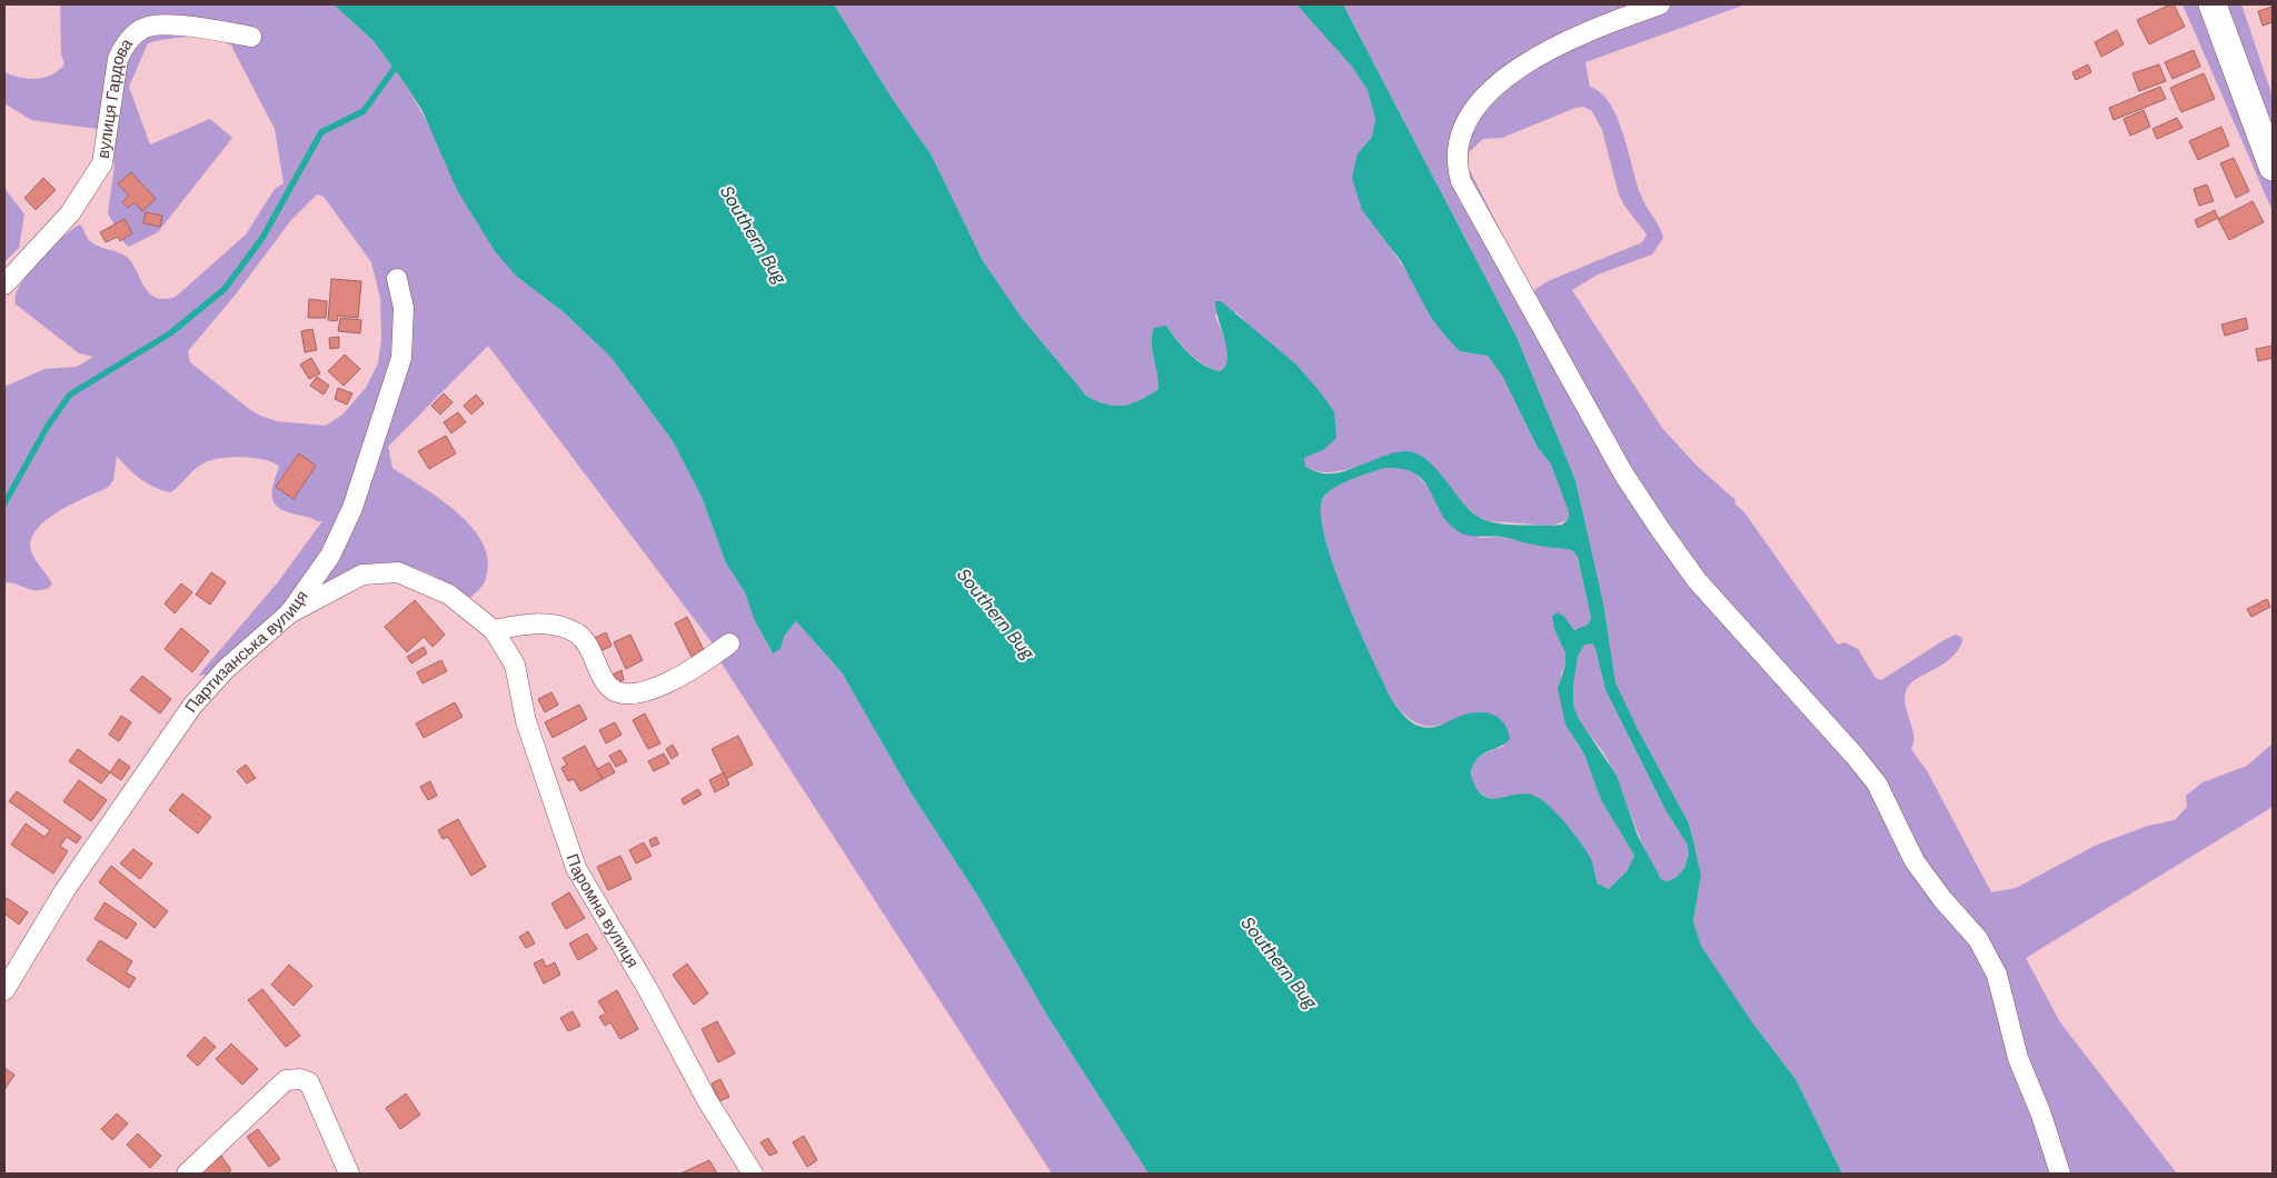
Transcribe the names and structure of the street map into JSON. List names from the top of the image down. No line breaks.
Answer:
{"streets":{"street":["вулиця Гардова","Партизанська вулиця","Паромна вулиця"]},"crossings":[["Партизанська вулиця","Паромна вулиця"]],"water":["Southern Bug"]}
